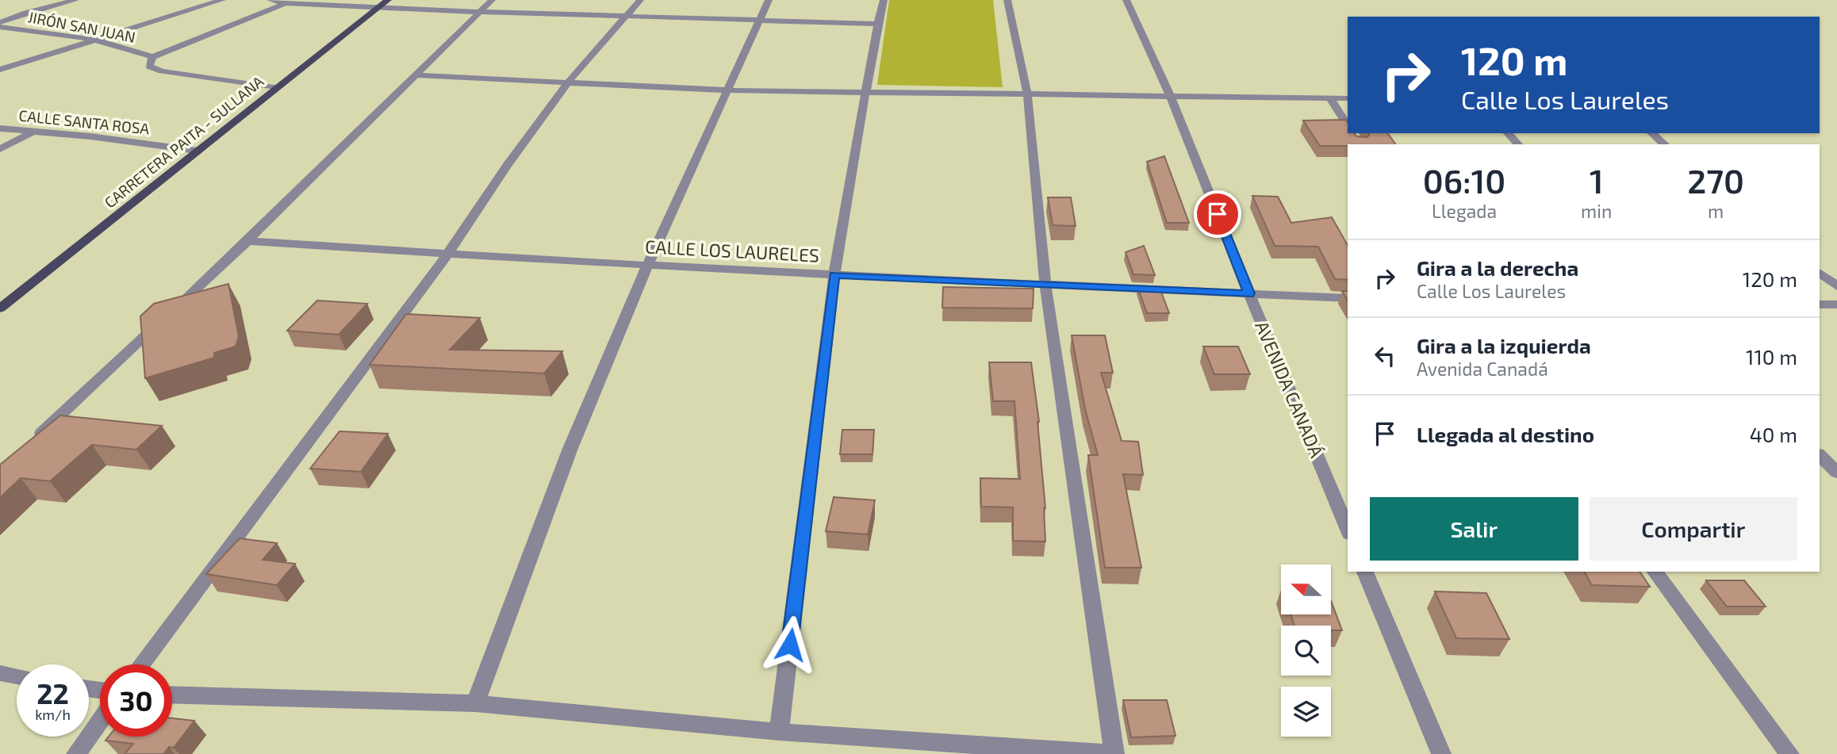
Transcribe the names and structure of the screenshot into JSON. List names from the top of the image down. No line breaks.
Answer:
{"streets":{"main road":["CARRETERA PAITA - SULLANA"],"street":["JIRÓN SAN JUAN","CALLE SANTA ROSA","CALLE LOS LAURELES","AVENIDA CANADÁ"]},"crossings":[["JIRÓN SAN JUAN","CARRETERA PAITA - SULLANA"],["CALLE SANTA ROSA","CARRETERA PAITA - SULLANA"],["CALLE LOS LAURELES","AVENIDA CANADÁ"]],"north":"left","page":{"turn":["120 m","Calle Los Laureles"],"eta":["06:10","Llegada","1","min","270","m"],"list":[{"name":"Gira a la derecha","note":"Calle Los Laureles","value":"120 m"},{"name":"Gira a la izquierda","note":"Avenida Canadá","value":"110 m"},{"name":"Llegada al destino","value":"40 m"}],"buttons":["Salir","Compartir"],"speed":"22 km/h","limit":"30"}}
